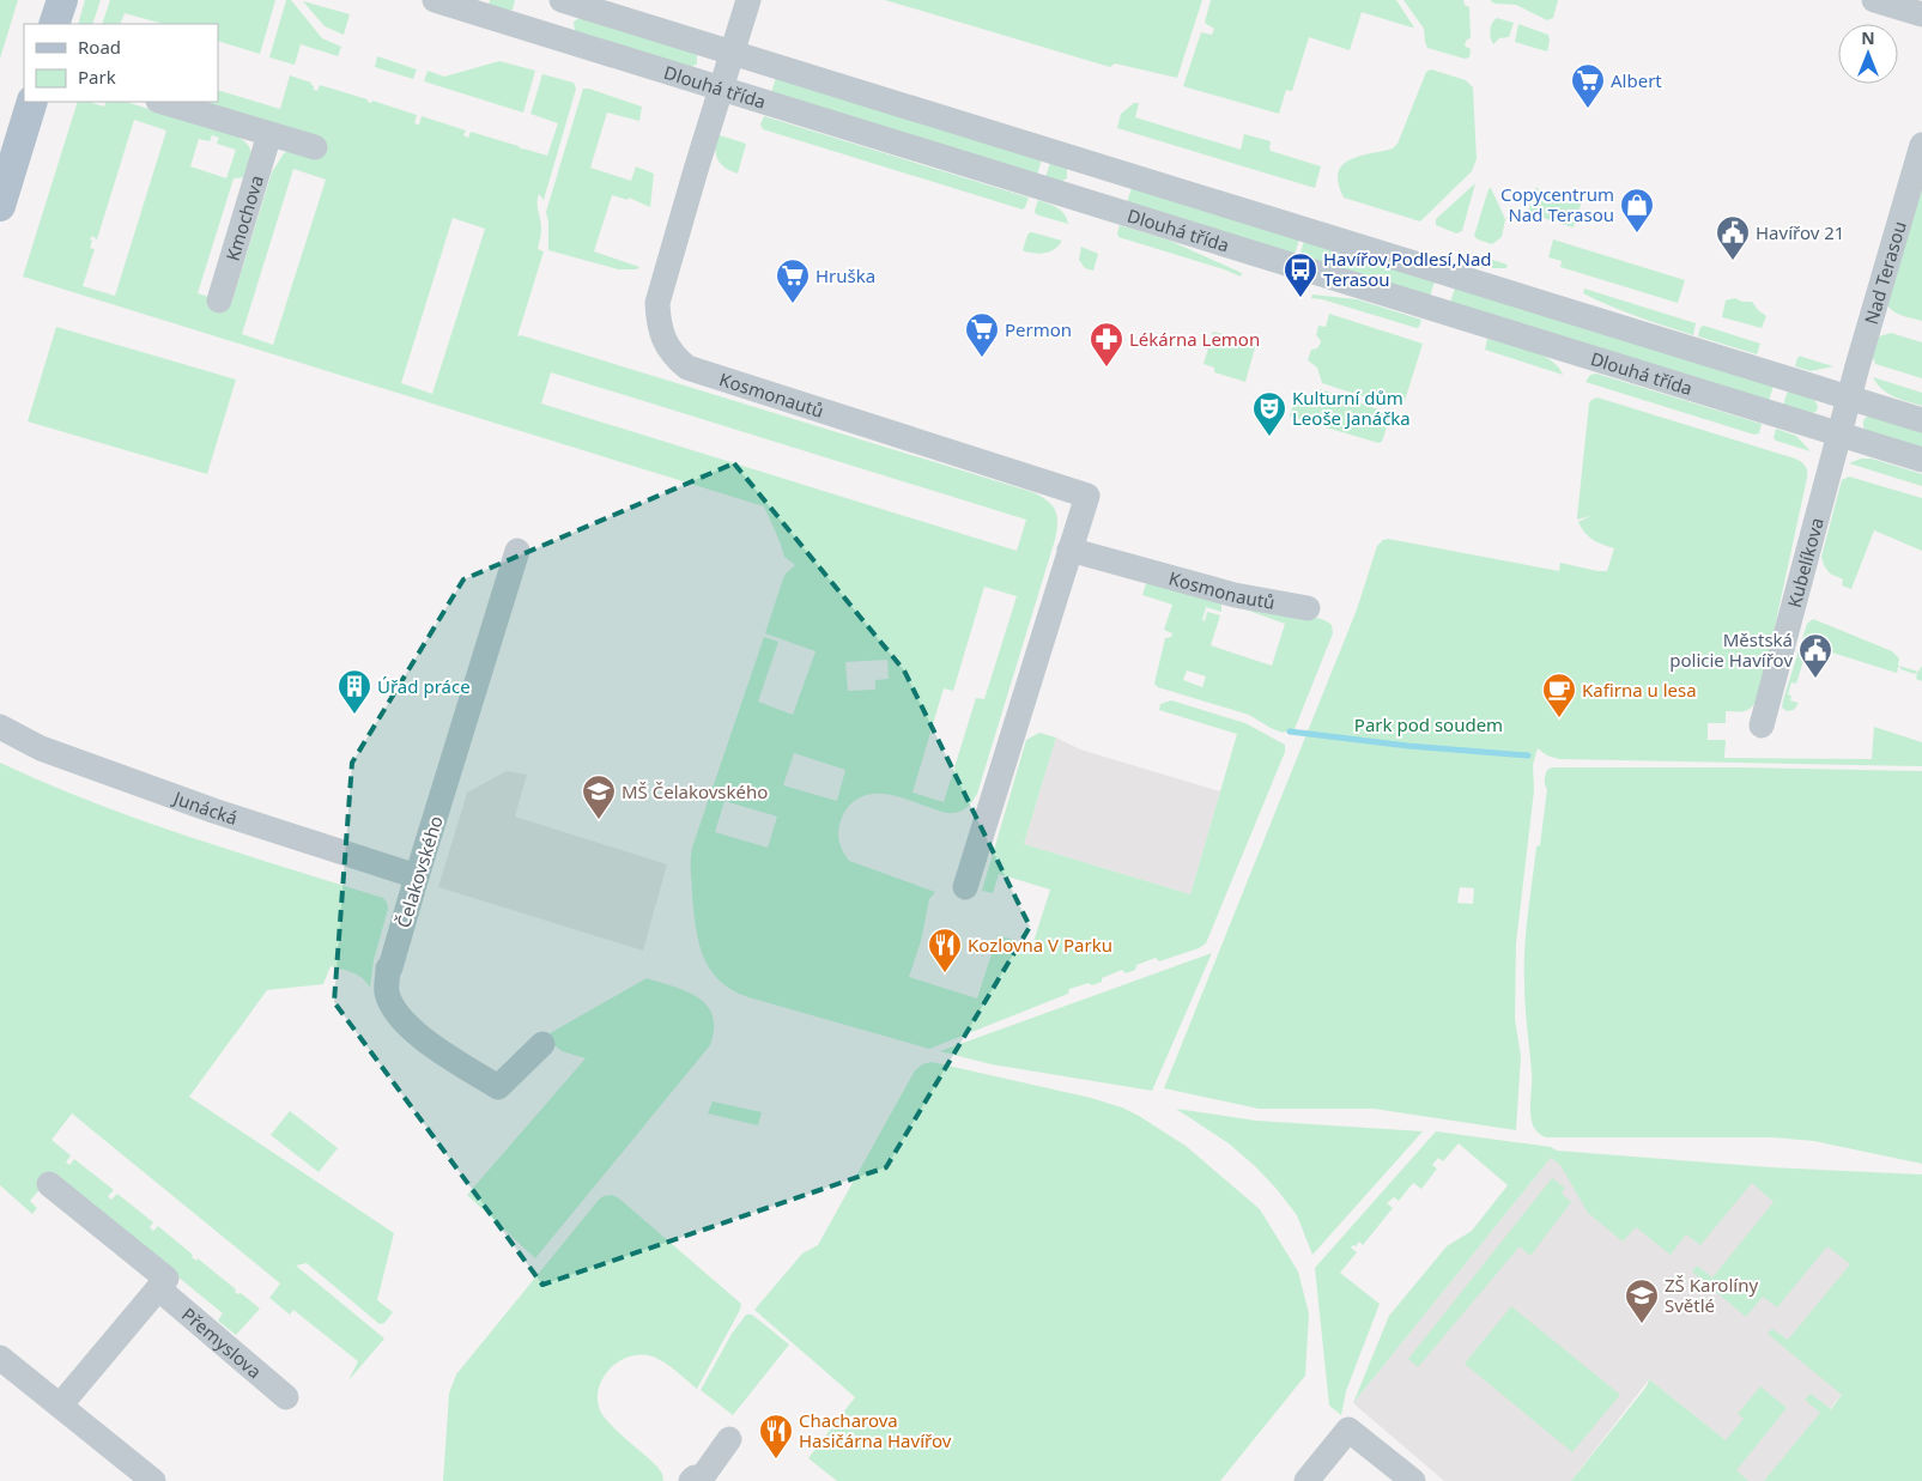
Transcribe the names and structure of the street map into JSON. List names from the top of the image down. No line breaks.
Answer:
{"streets":{"street":["Dlouhá třída","Kmochova","Nad Terasou","Kosmonautů","Kubelíkova","Junácká","Čelakovského","Přemyslova"]},"crossings":[["Dlouhá třída","Nad Terasou"],["Dlouhá třída","Kosmonautů"],["Dlouhá třída","Kubelíkova"],["Nad Terasou","Kubelíkova"],["Junácká","Čelakovského"]],"parks":["Park pod soudem"],"places":{"supermarket":["Albert","Hruška","Permon"],"shop":["Copycentrum Nad Terasou"],"public building":["Havířov 21","Městská policie Havířov"],"bus stop":["Havířov,Podlesí,Nad Terasou"],"pharmacy":["Lékárna Lemon"],"theatre":["Kulturní dům Leoše Janáčka"],"building":["Úřad práce"],"cafe":["Kafirna u lesa"],"school or university":["MŠ Čelakovského","ZŠ Karolíny Světlé"],"restaurant":["Kozlovna V Parku","Chacharova Hasičárna Havířov"]},"legend":["Road","Park"],"north":"top"}
